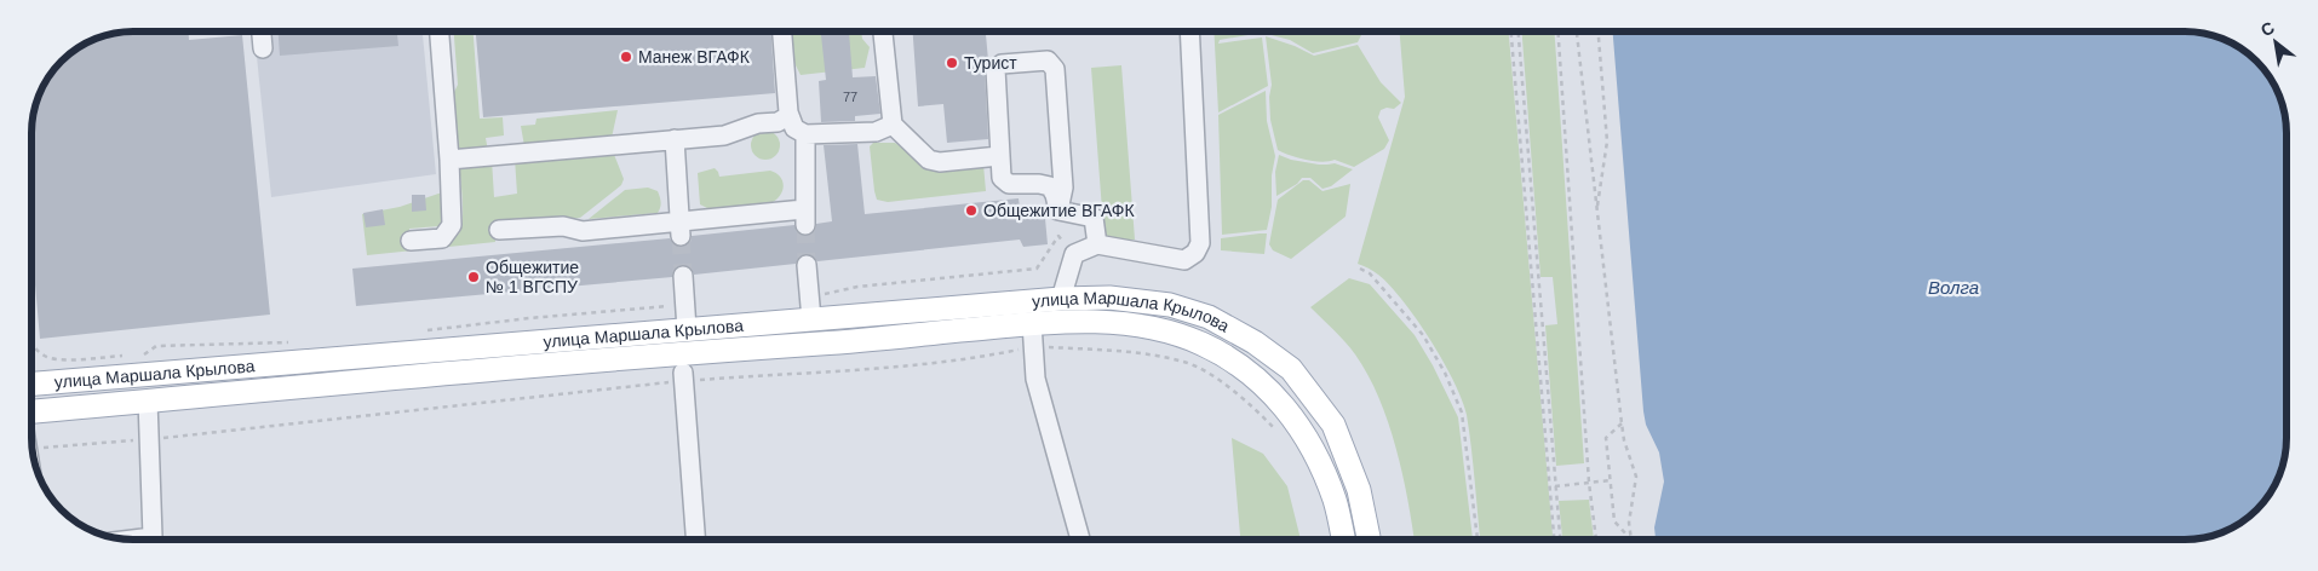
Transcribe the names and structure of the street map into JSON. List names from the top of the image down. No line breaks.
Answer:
{"streets":{"main road":["улица Маршала Крылова"]},"water":["Волга"],"places":["Манеж ВГАФК","Турист","Общежитие ВГАФК","Общежитие № 1 ВГСПУ"],"house_numbers":["77"],"north":"top left"}
